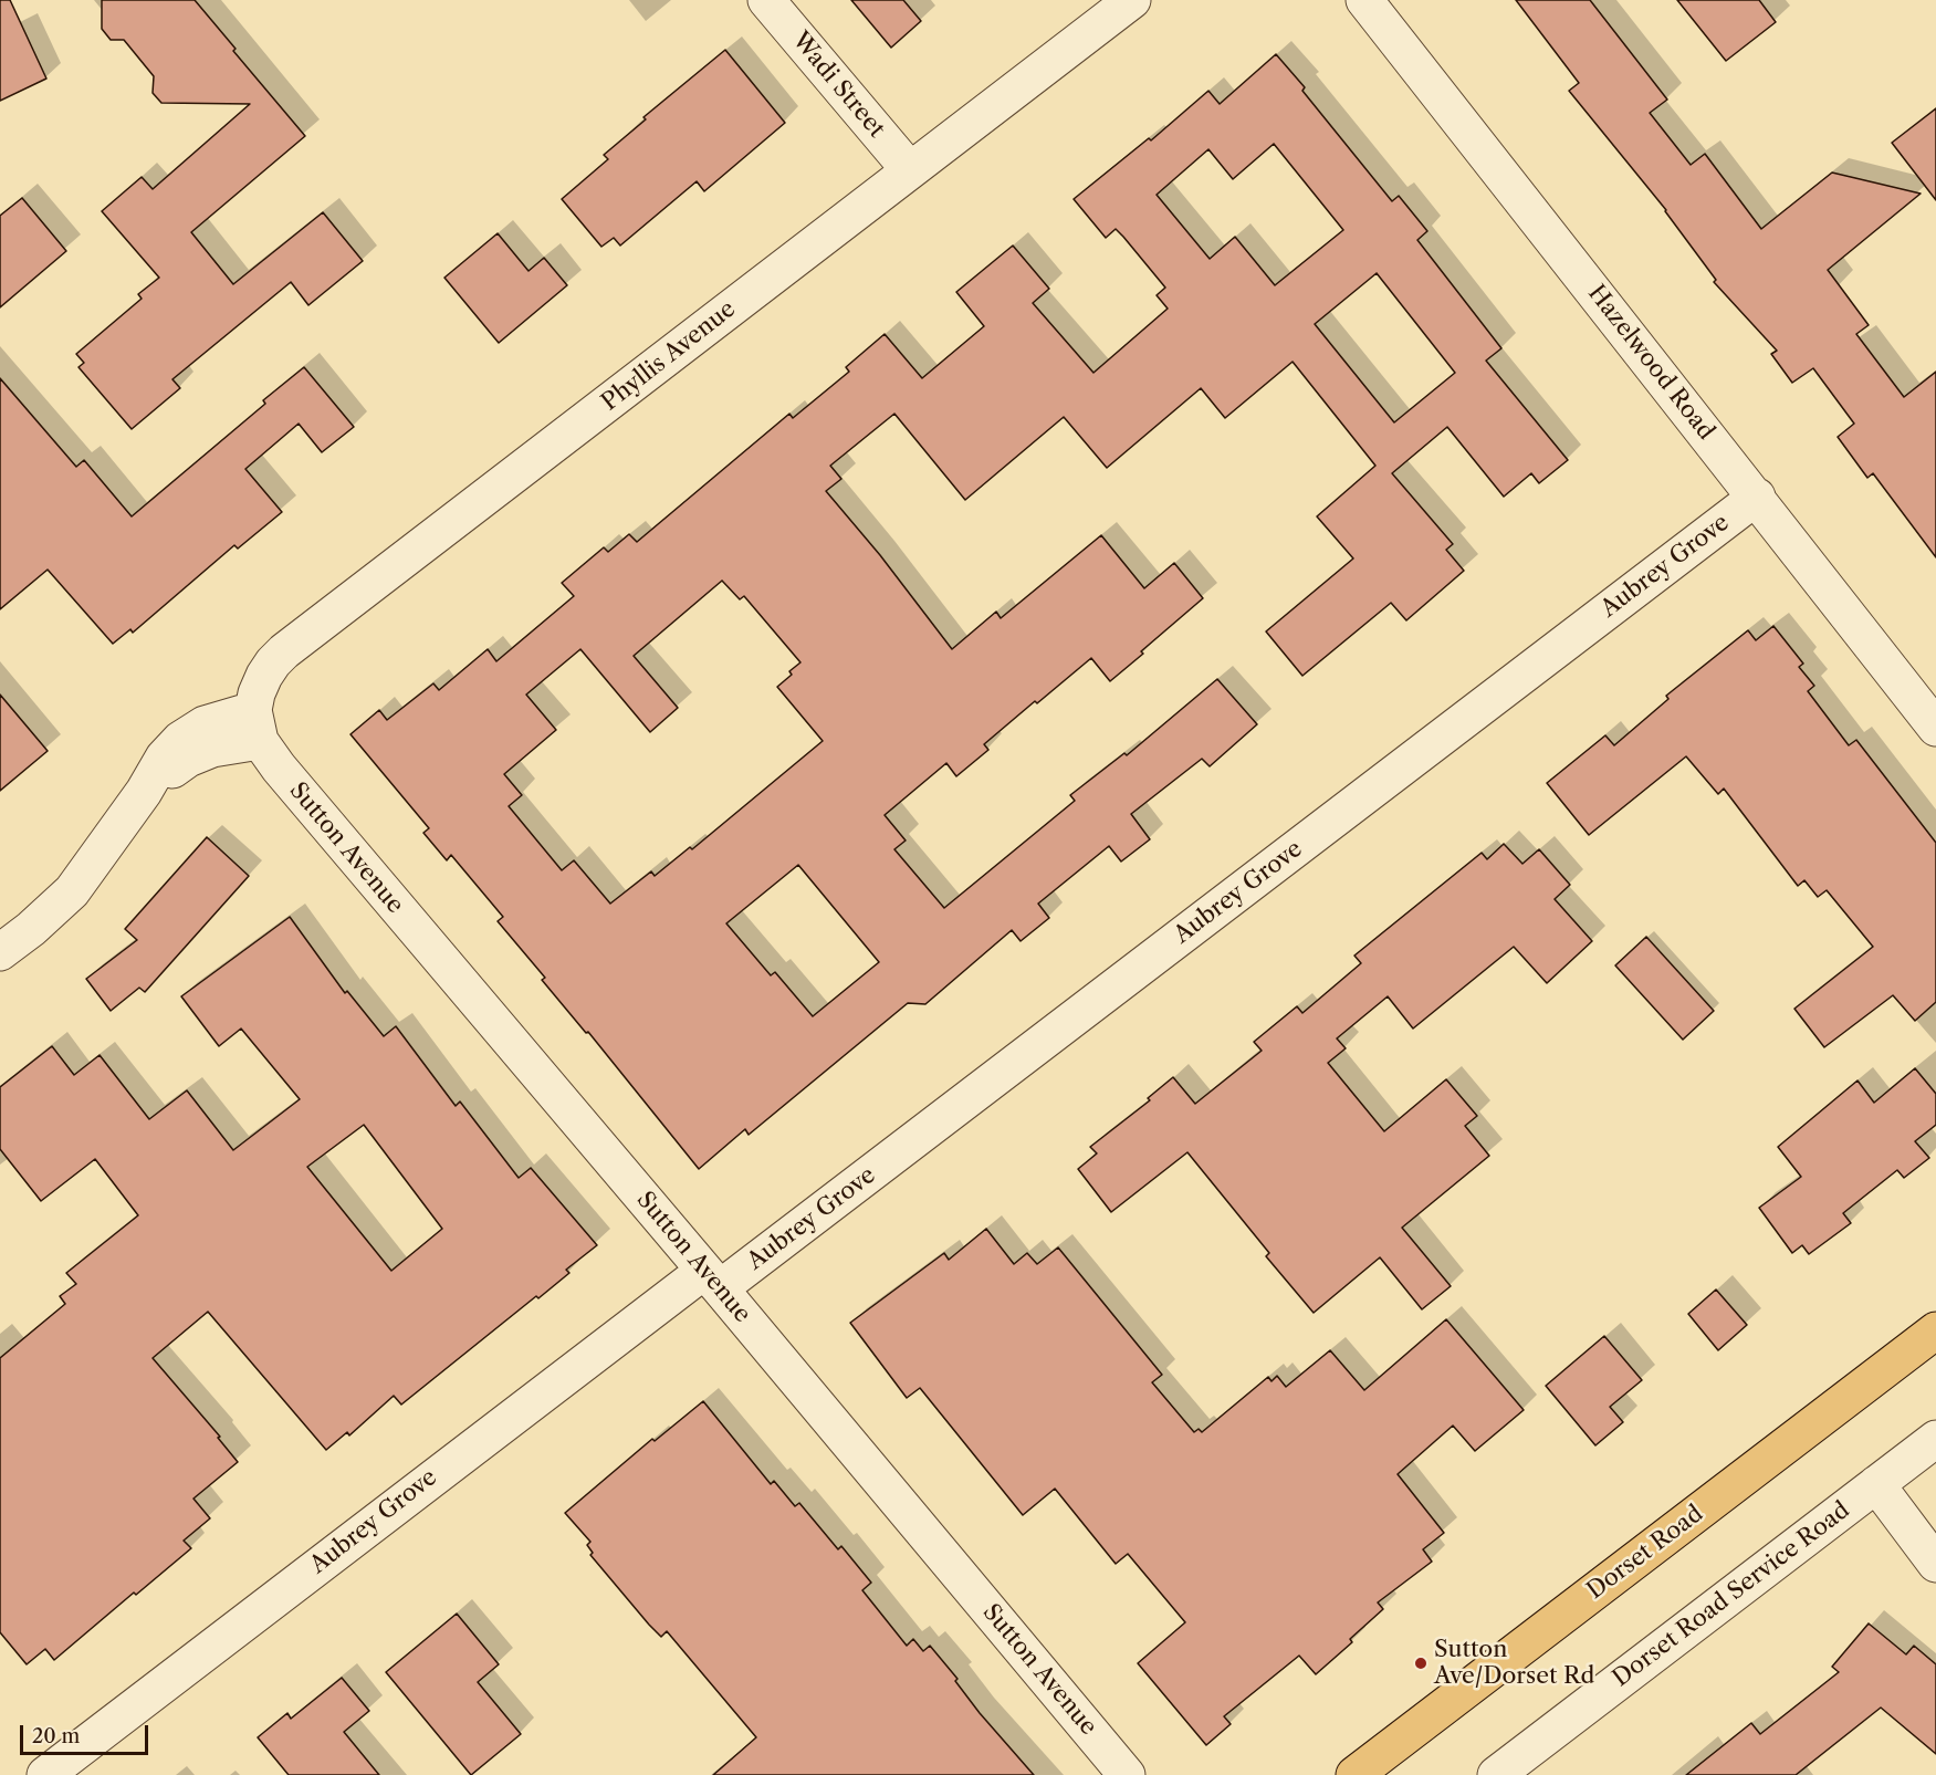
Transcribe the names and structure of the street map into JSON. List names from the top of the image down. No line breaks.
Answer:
{"streets":{"main road":["Dorset Road"],"street":["Wadi Street","Phyllis Avenue","Hazelwood Road","Aubrey Grove","Sutton Avenue","Dorset Road Service Road"]},"crossings":[["Wadi Street","Phyllis Avenue"],["Phyllis Avenue","Sutton Avenue"],["Hazelwood Road","Aubrey Grove"],["Aubrey Grove","Sutton Avenue"]],"places":["Sutton Ave/Dorset Rd"],"scale_bar":"20 m"}
